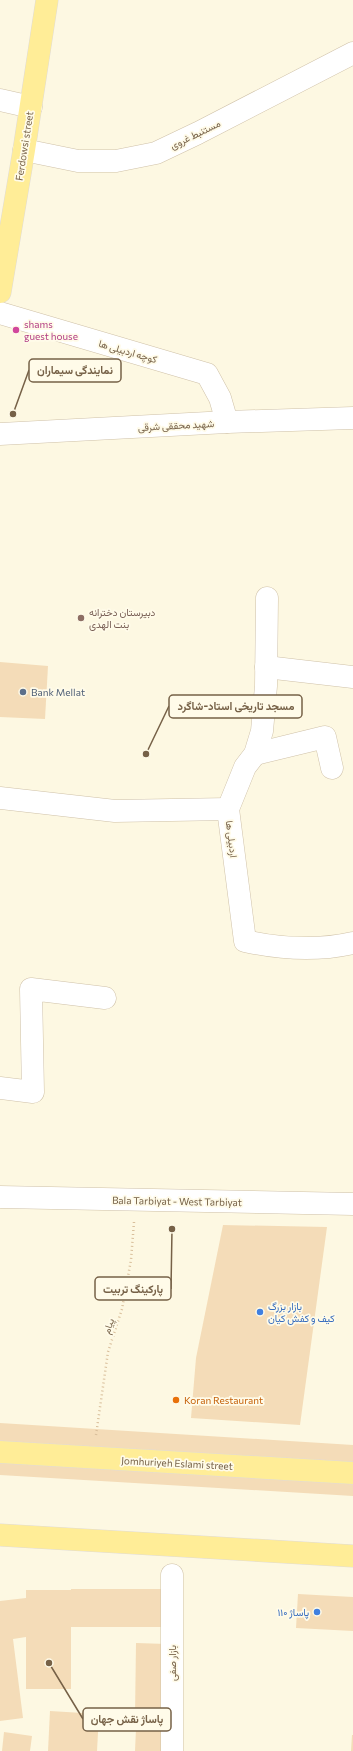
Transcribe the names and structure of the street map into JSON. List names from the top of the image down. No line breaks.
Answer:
{"streets":{"main road":["Ferdowsi street","Jomhuriyeh Eslami street"],"street":["مستنبط غروی","کوچه اردبیلی ها","شهید محققی شرقی","اردبیلی ها","Bala Tarbiyat - West Tarbiyat","بازار صفی"],"path":["پیام"]},"crossings":[["مستنبط غروی","Ferdowsi street"],["کوچه اردبیلی ها","شهید محققی شرقی"],["Bala Tarbiyat - West Tarbiyat","پیام"],["پیام","Jomhuriyeh Eslami street"]],"places":["shams guest house","نمایندگی سیماران","دبیرستان دخترانه بنت الهدی","Bank Mellat","مسجد تاریخی استاد-شاگرد","پارکینگ تربیت","بازار بزرگ کیف و کفش کیان","Koran Restaurant","پاساژ ۱۱۰","پاساژ نقش جهان"]}
